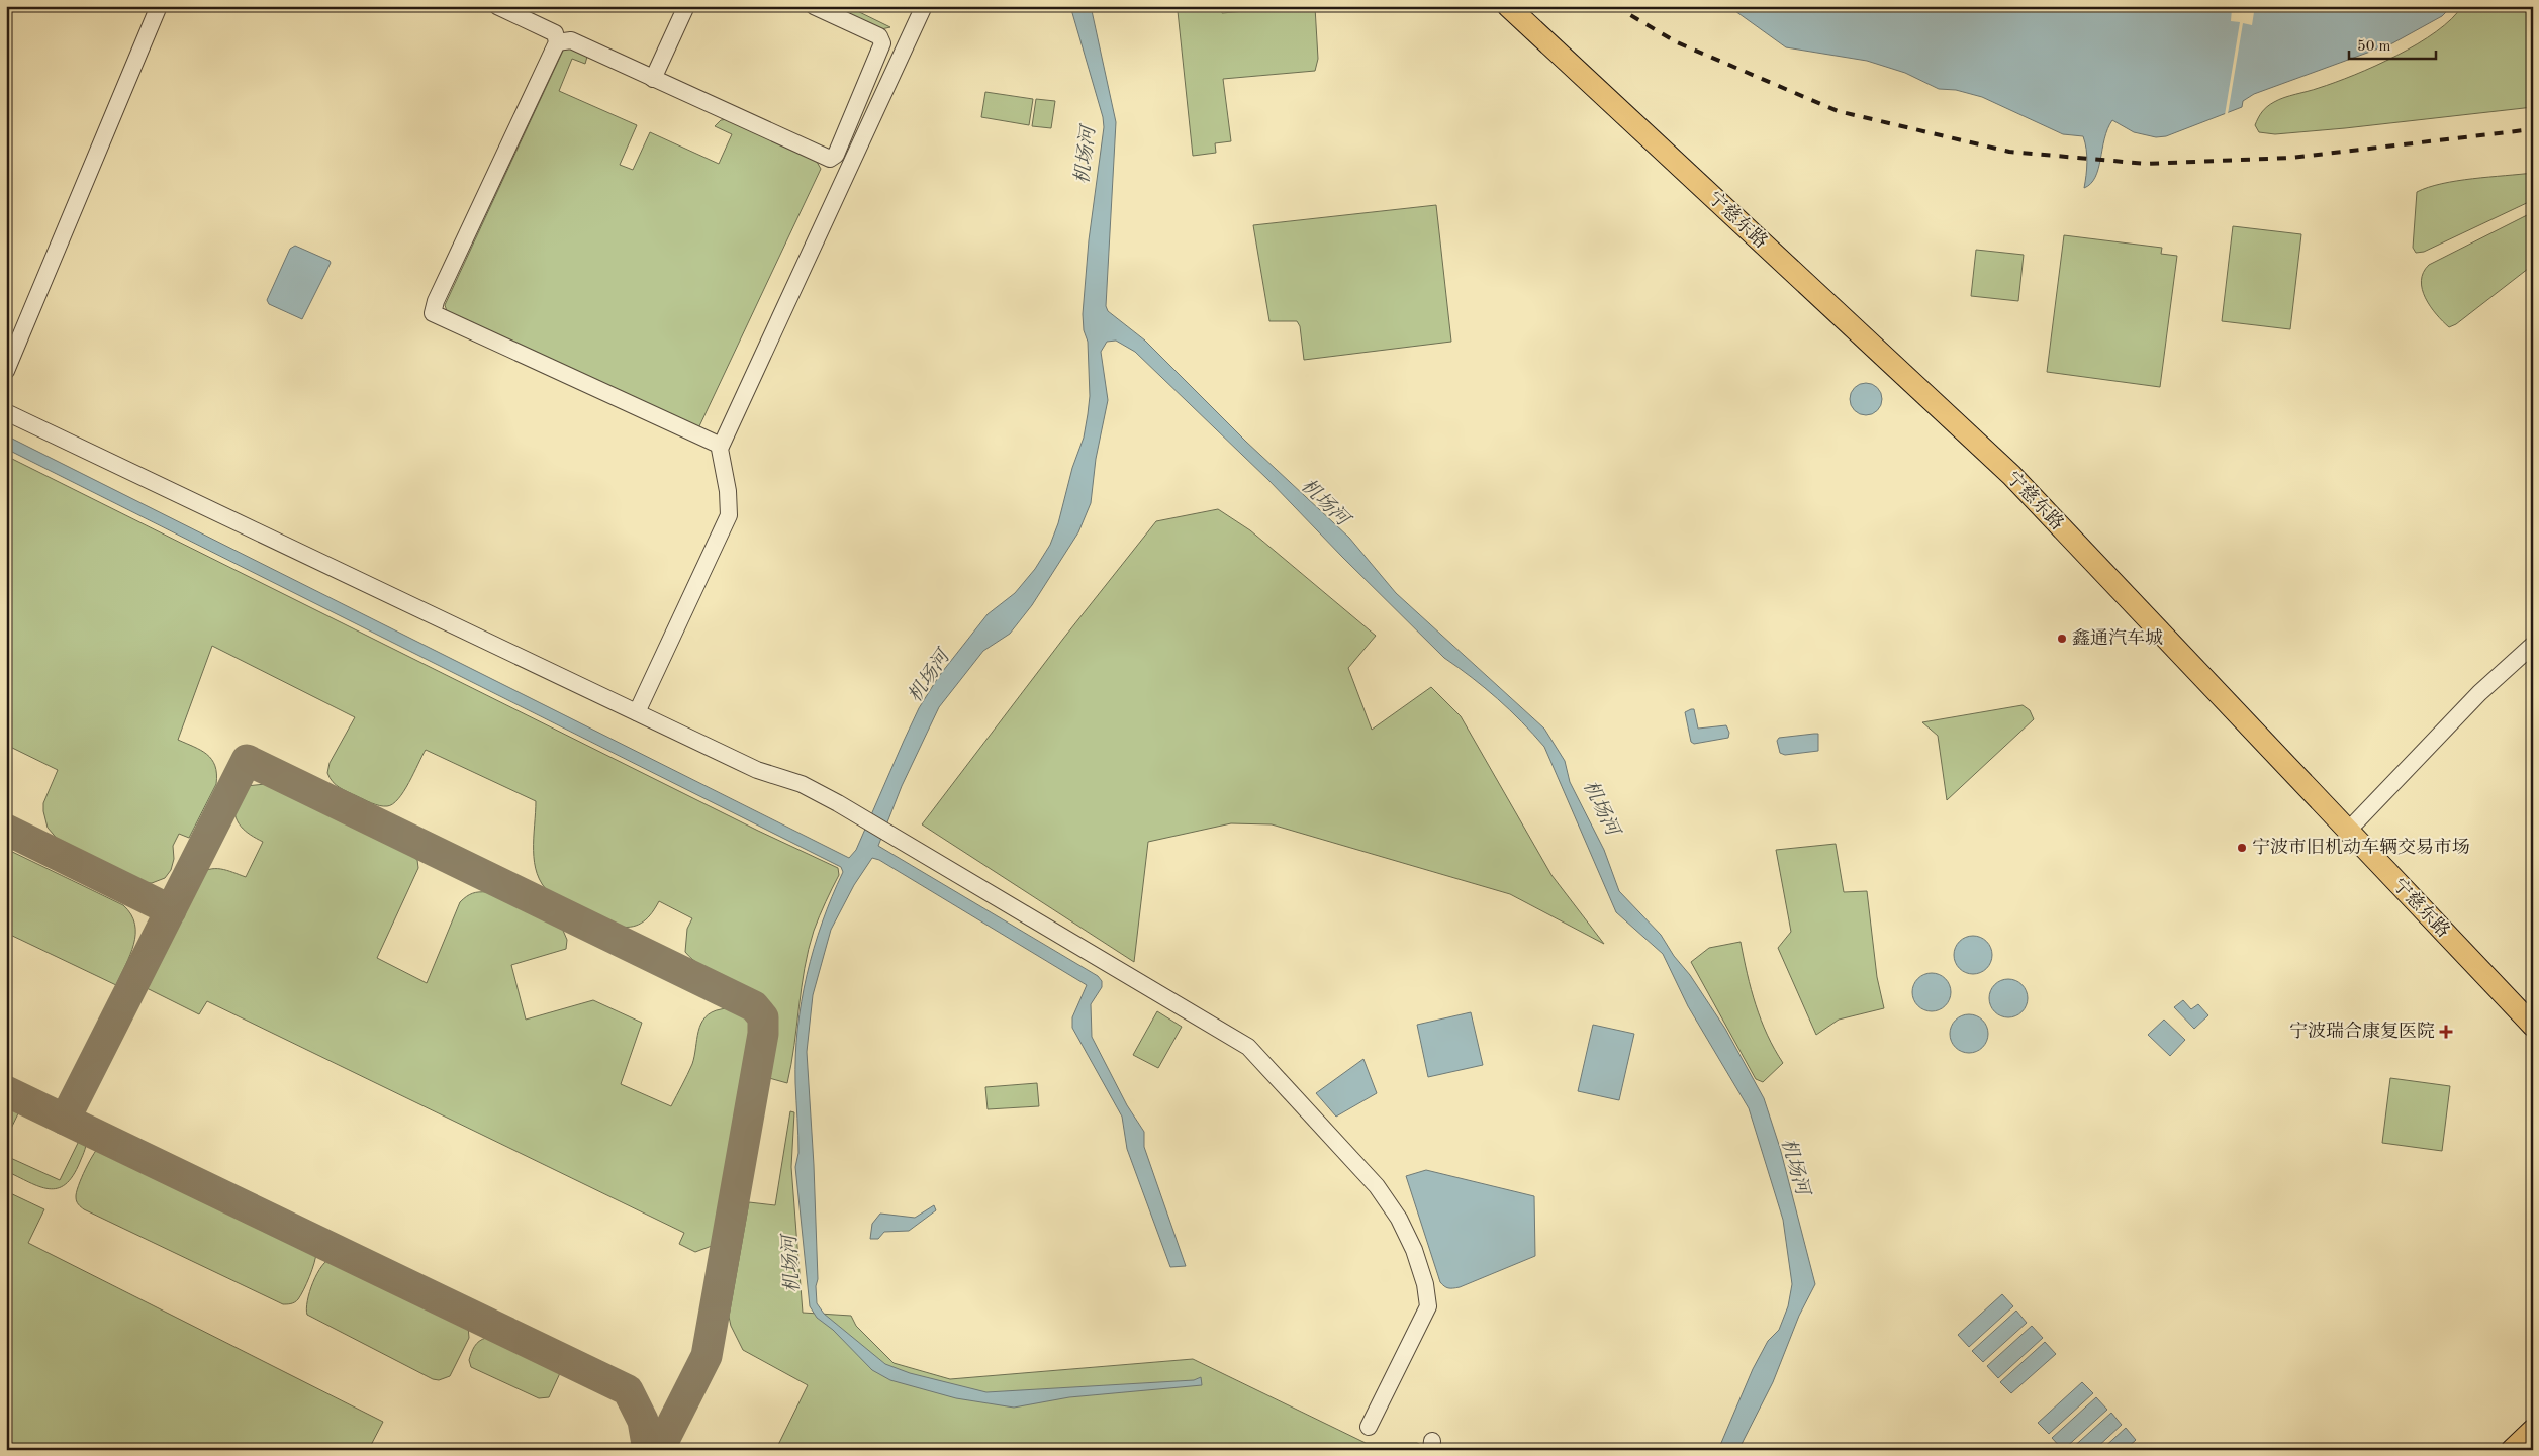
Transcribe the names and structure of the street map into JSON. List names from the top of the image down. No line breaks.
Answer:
{"streets":{"main road":["宁慈东路"]},"water":["机场河"],"places":{"other":["鑫通汽车城","宁波市旧机动车辆交易市场"],"health":["宁波瑞合康复医院"]},"scale_bar":"50 m"}
